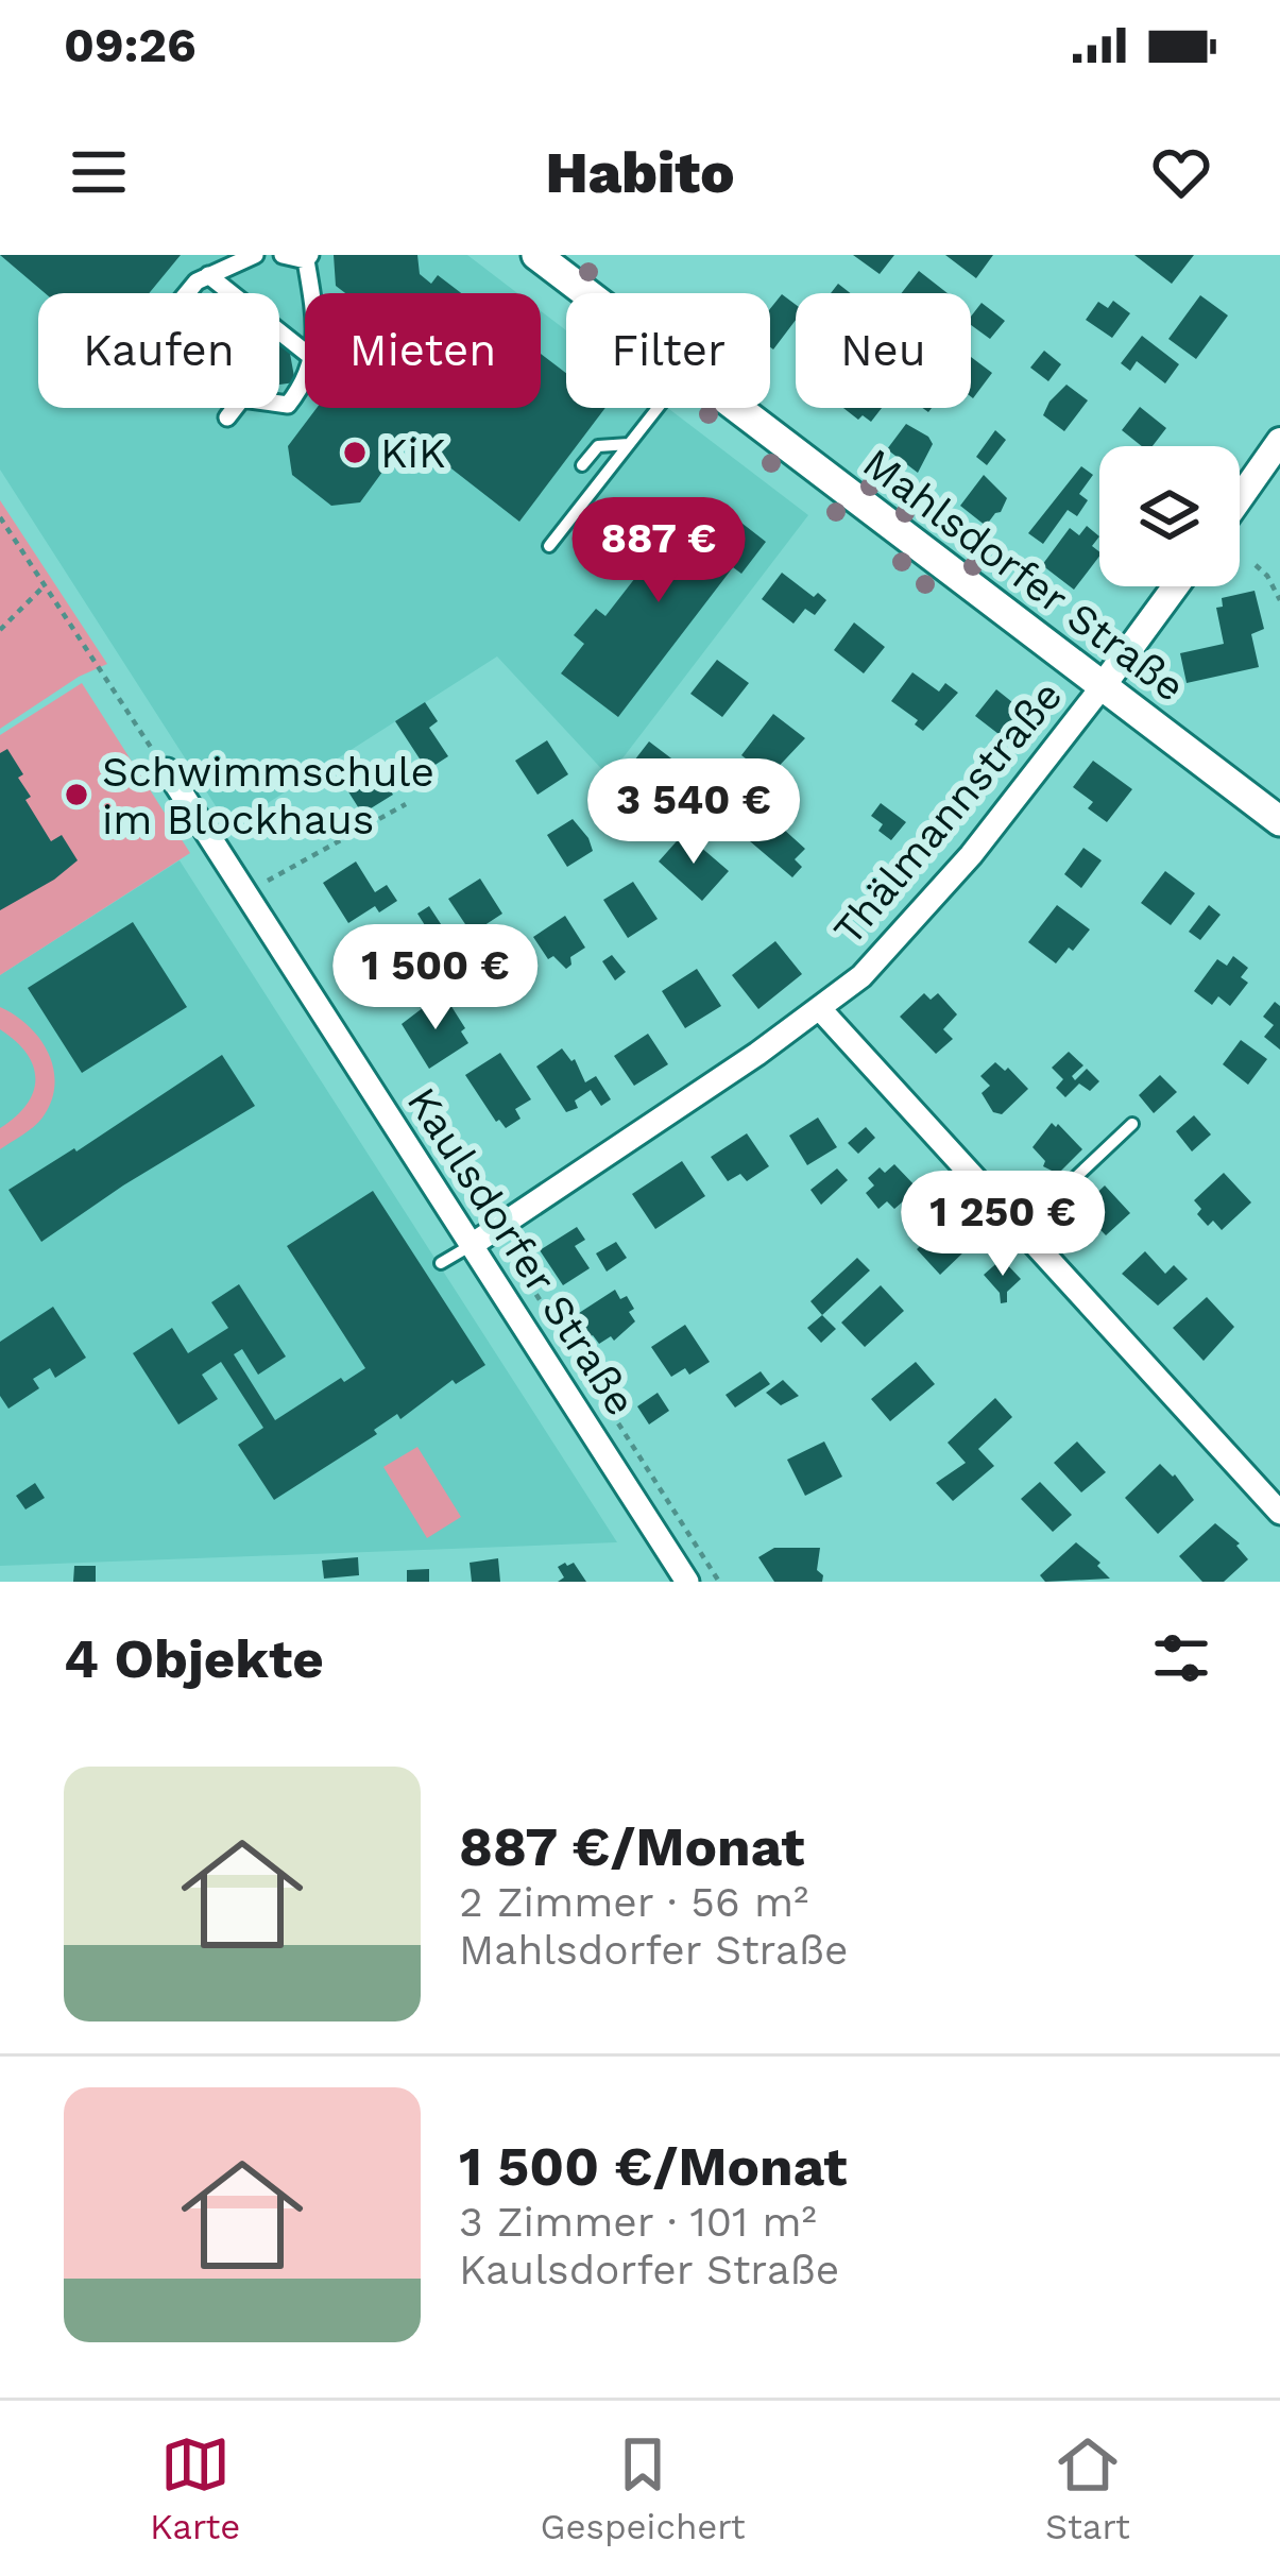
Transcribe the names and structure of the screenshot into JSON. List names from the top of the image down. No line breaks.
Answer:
{"streets":{"main road":["Mahlsdorfer Straße"],"street":["Thälmannstraße","Kaulsdorfer Straße"]},"crossings":[["Mahlsdorfer Straße","Thälmannstraße"],["Thälmannstraße","Kaulsdorfer Straße"]],"places":["KiK","Schwimmschule im Blockhaus"],"page":{"status":"09:26","header":"Habito","chip":["Kaufen","Mieten","Filter","Neu"],"price":["887 €","3 540 €","1 500 €","1 250 €"],"heading":"4 Objekte","list":[{"name":"887 €/Monat","note":"2 Zimmer · 56 m² · Mahlsdorfer Straße"},{"name":"1 500 €/Monat","note":"3 Zimmer · 101 m² · Kaulsdorfer Straße"}],"tabs":["Karte","Gespeichert","Start"]}}
